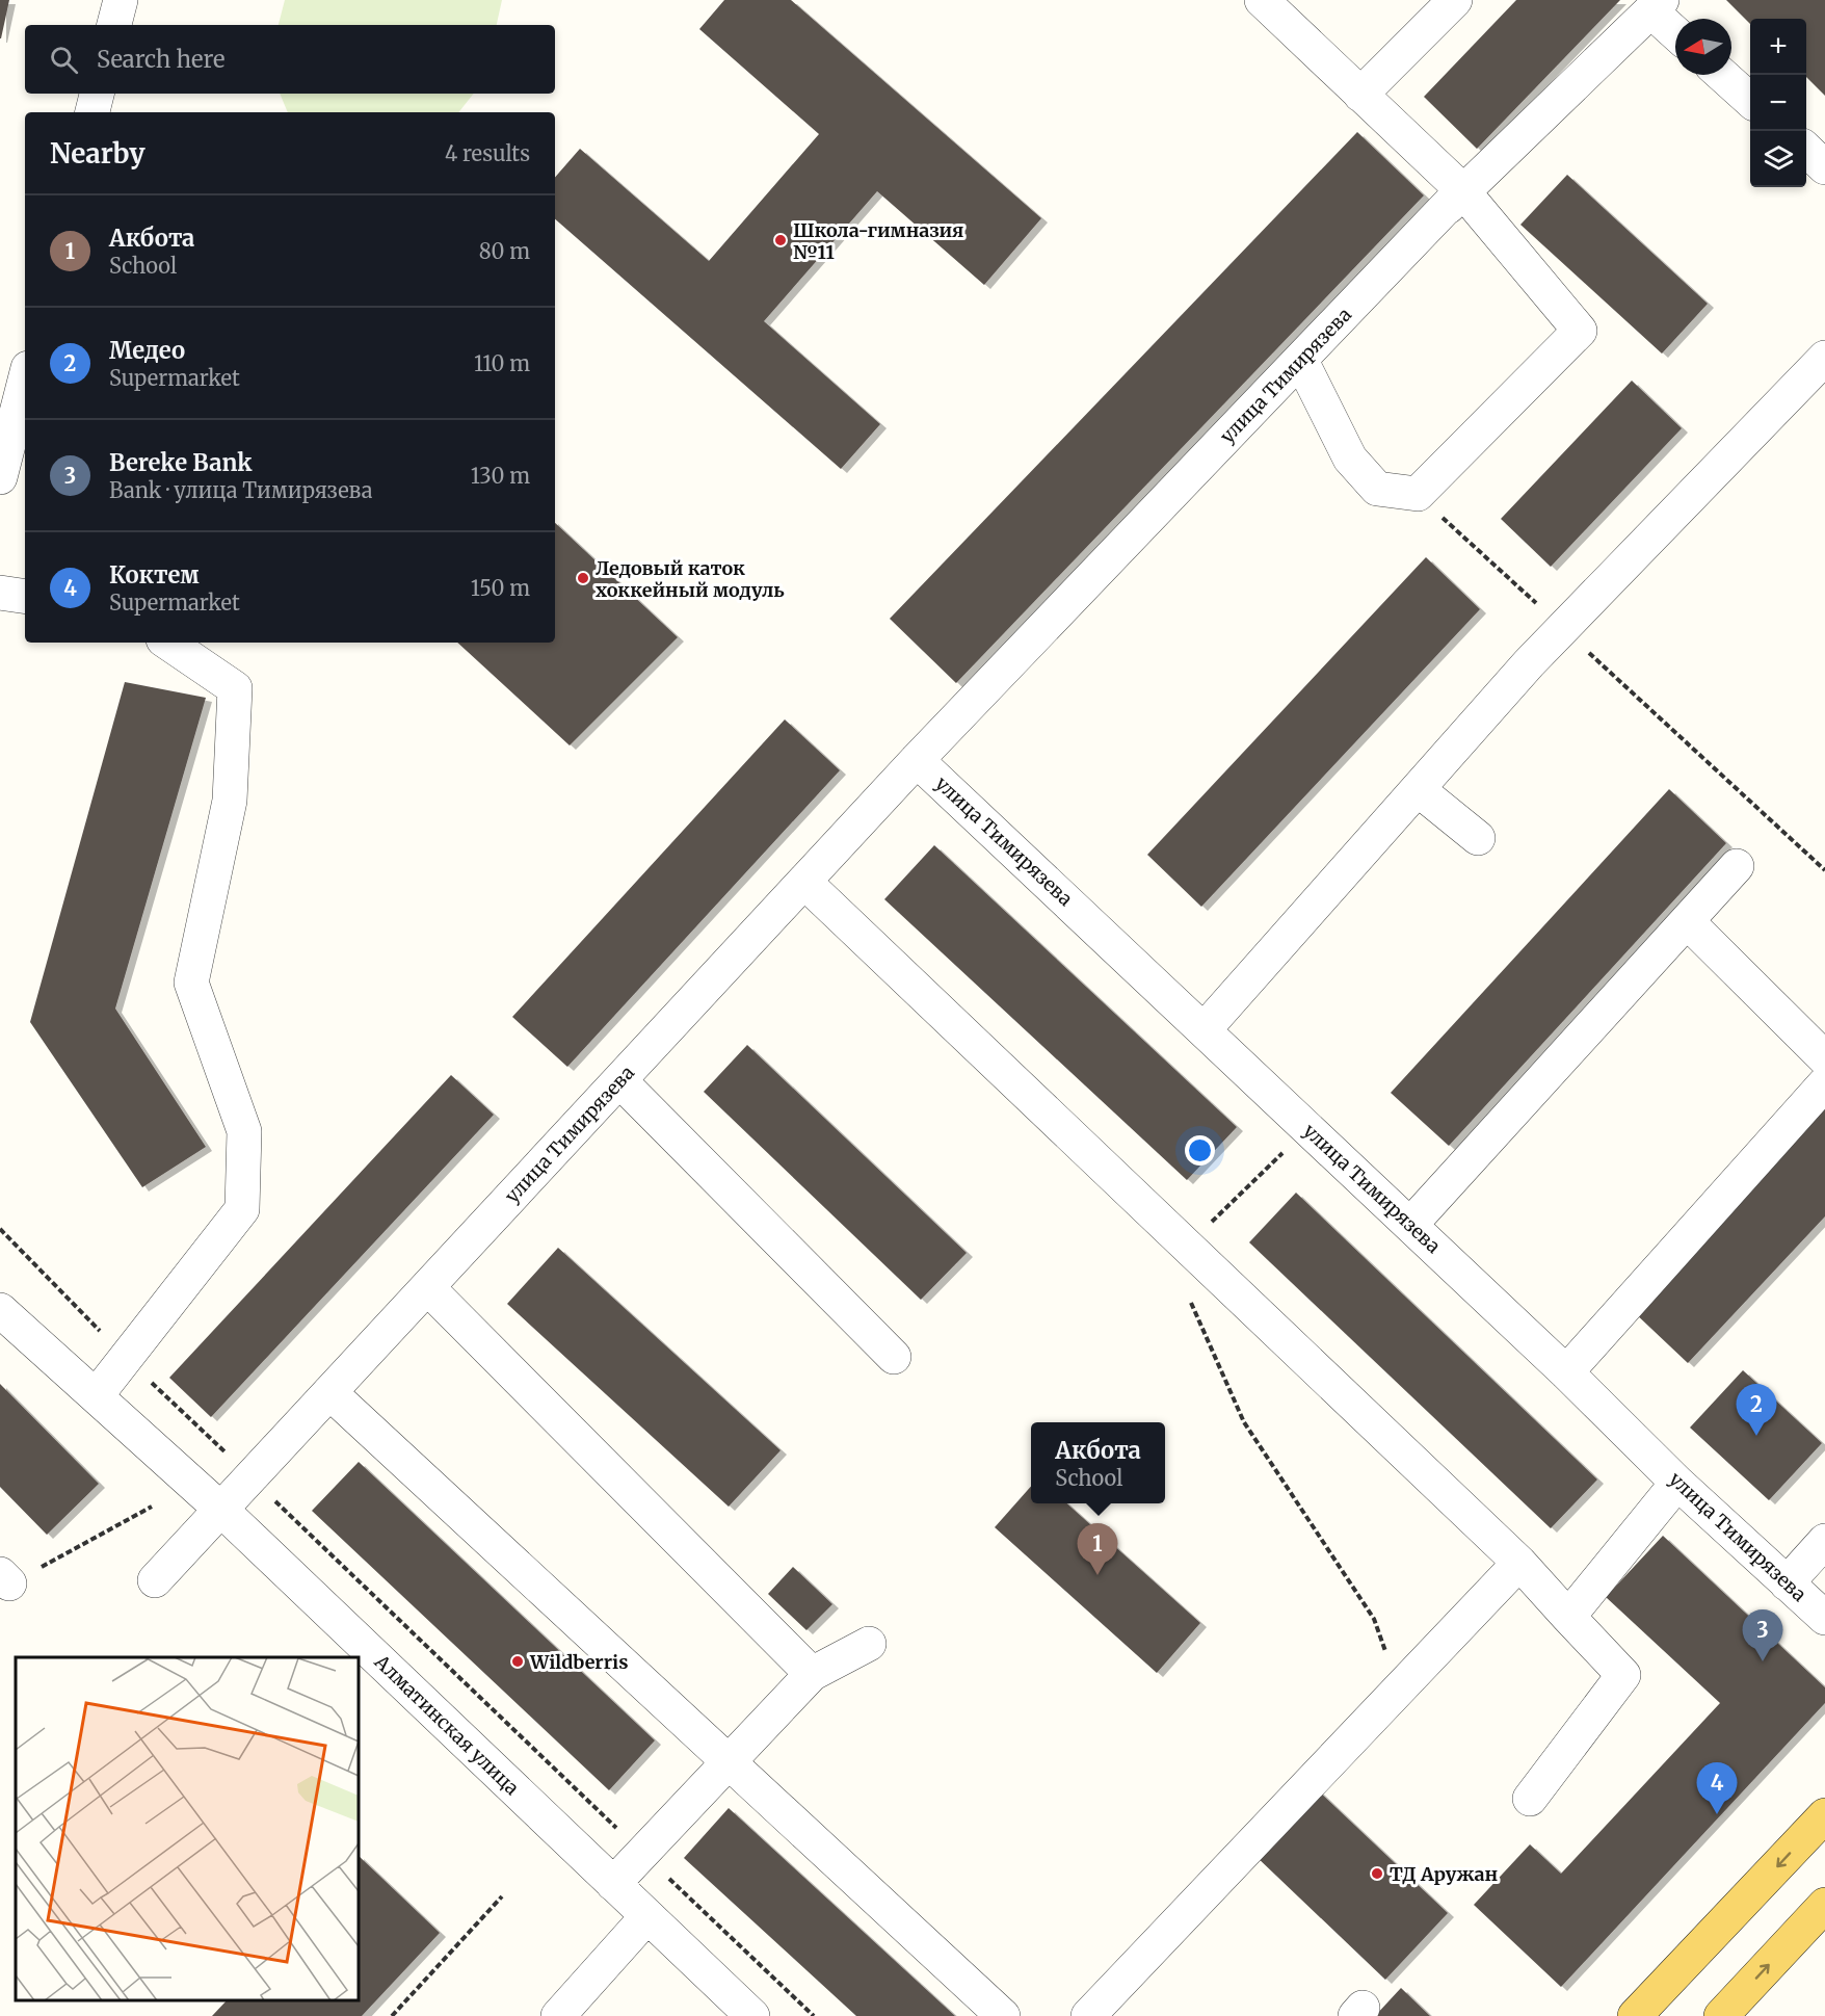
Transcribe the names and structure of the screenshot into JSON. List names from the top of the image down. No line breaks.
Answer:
{"streets":{"street":["улица Тимирязева","Алматинская улица"]},"crossings":[["улица Тимирязева","Алматинская улица"]],"places":["Школа-гимназия №11","Ледовый каток хоккейный модуль","Wildberris","ТД Аружан"],"north":"left","page":{"map_buttons":["+","−"],"search":"Search here","heading":["Nearby","4 results"],"list":[{"mark":"1","name":"Акбота","note":"School","value":"80 m"},{"mark":"2","name":"Медео","note":"Supermarket","value":"110 m"},{"mark":"3","name":"Bereke Bank","note":"Bank · улица Тимирязева","value":"130 m"},{"mark":"4","name":"Коктем","note":"Supermarket","value":"150 m"}],"pins":["2","1","3","4"],"popup":["Акбота","School"]}}
